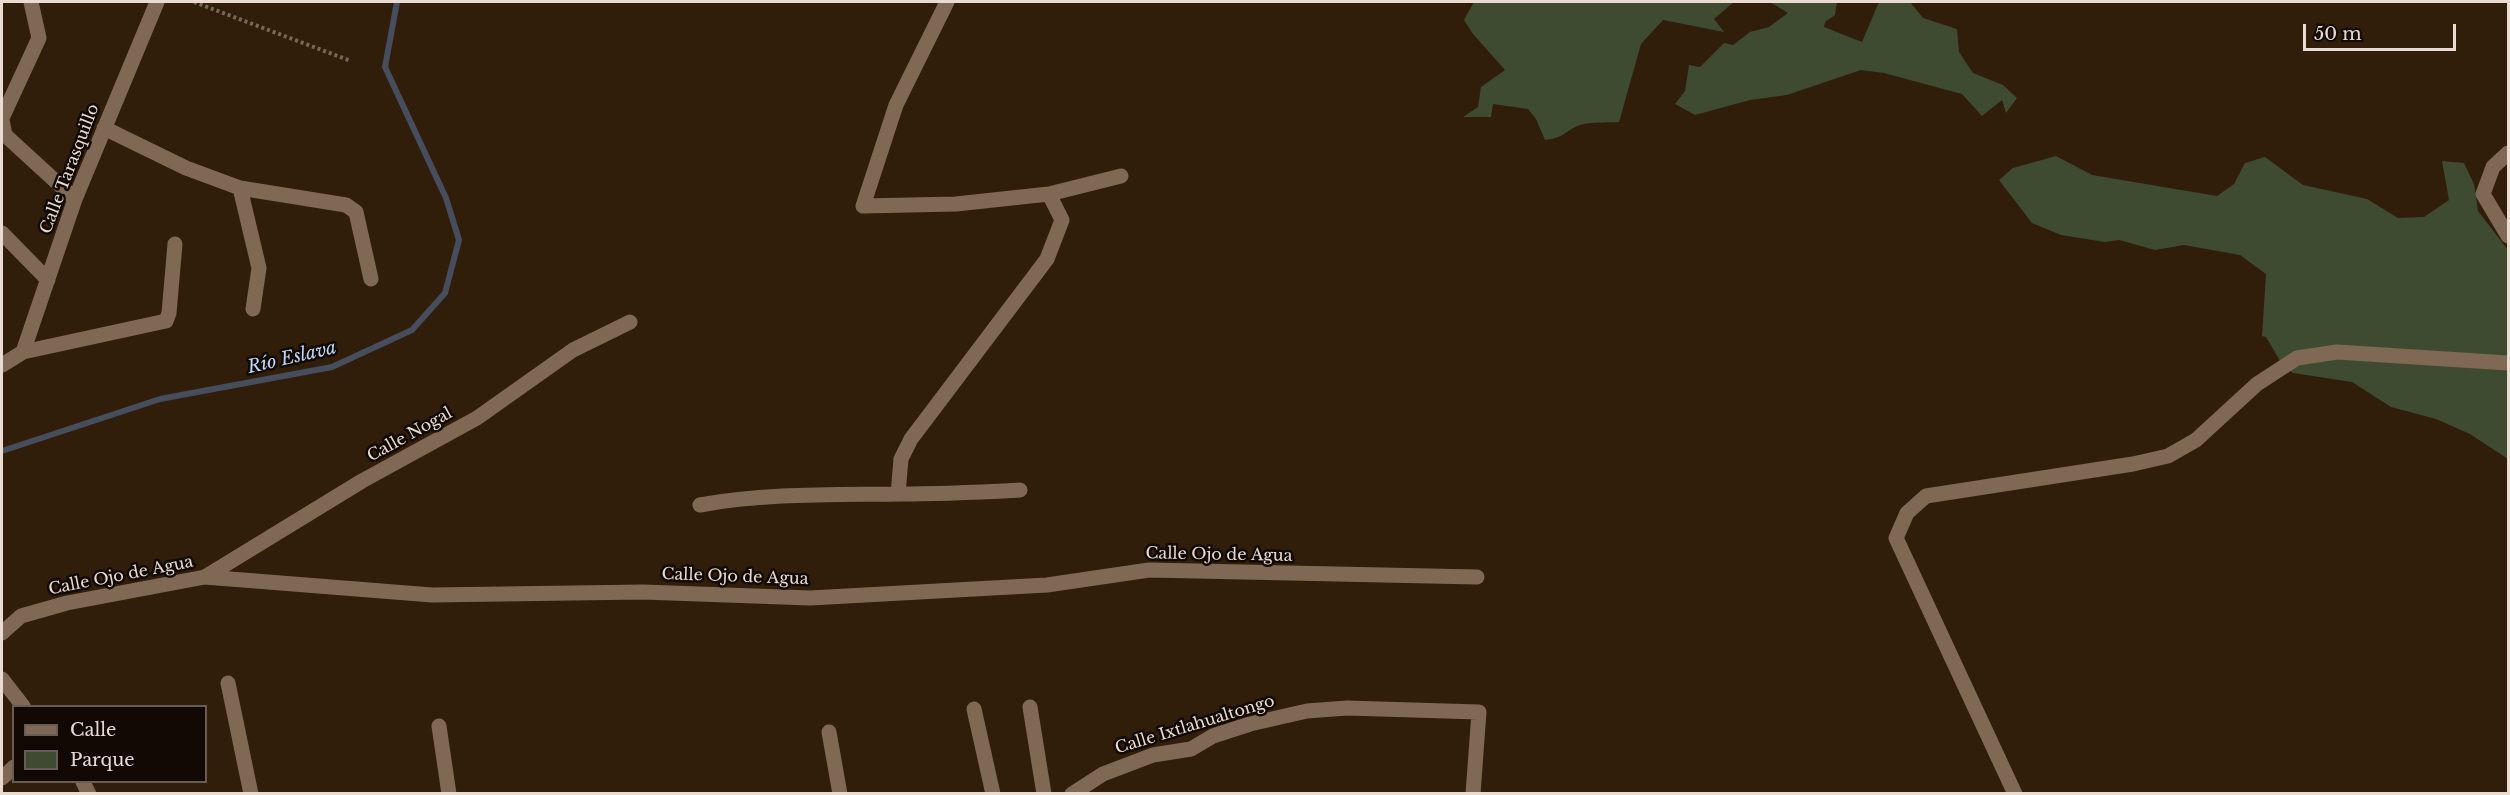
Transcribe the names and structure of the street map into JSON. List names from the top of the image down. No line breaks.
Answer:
{"streets":{"street":["Calle Tarasquillo","Calle Nogal","Calle Ojo de Agua","Calle Ixtlahualtongo"]},"crossings":[["Calle Nogal","Calle Ojo de Agua"]],"water":["Río Eslava"],"legend":["Calle","Parque"],"scale_bar":"50 m"}
